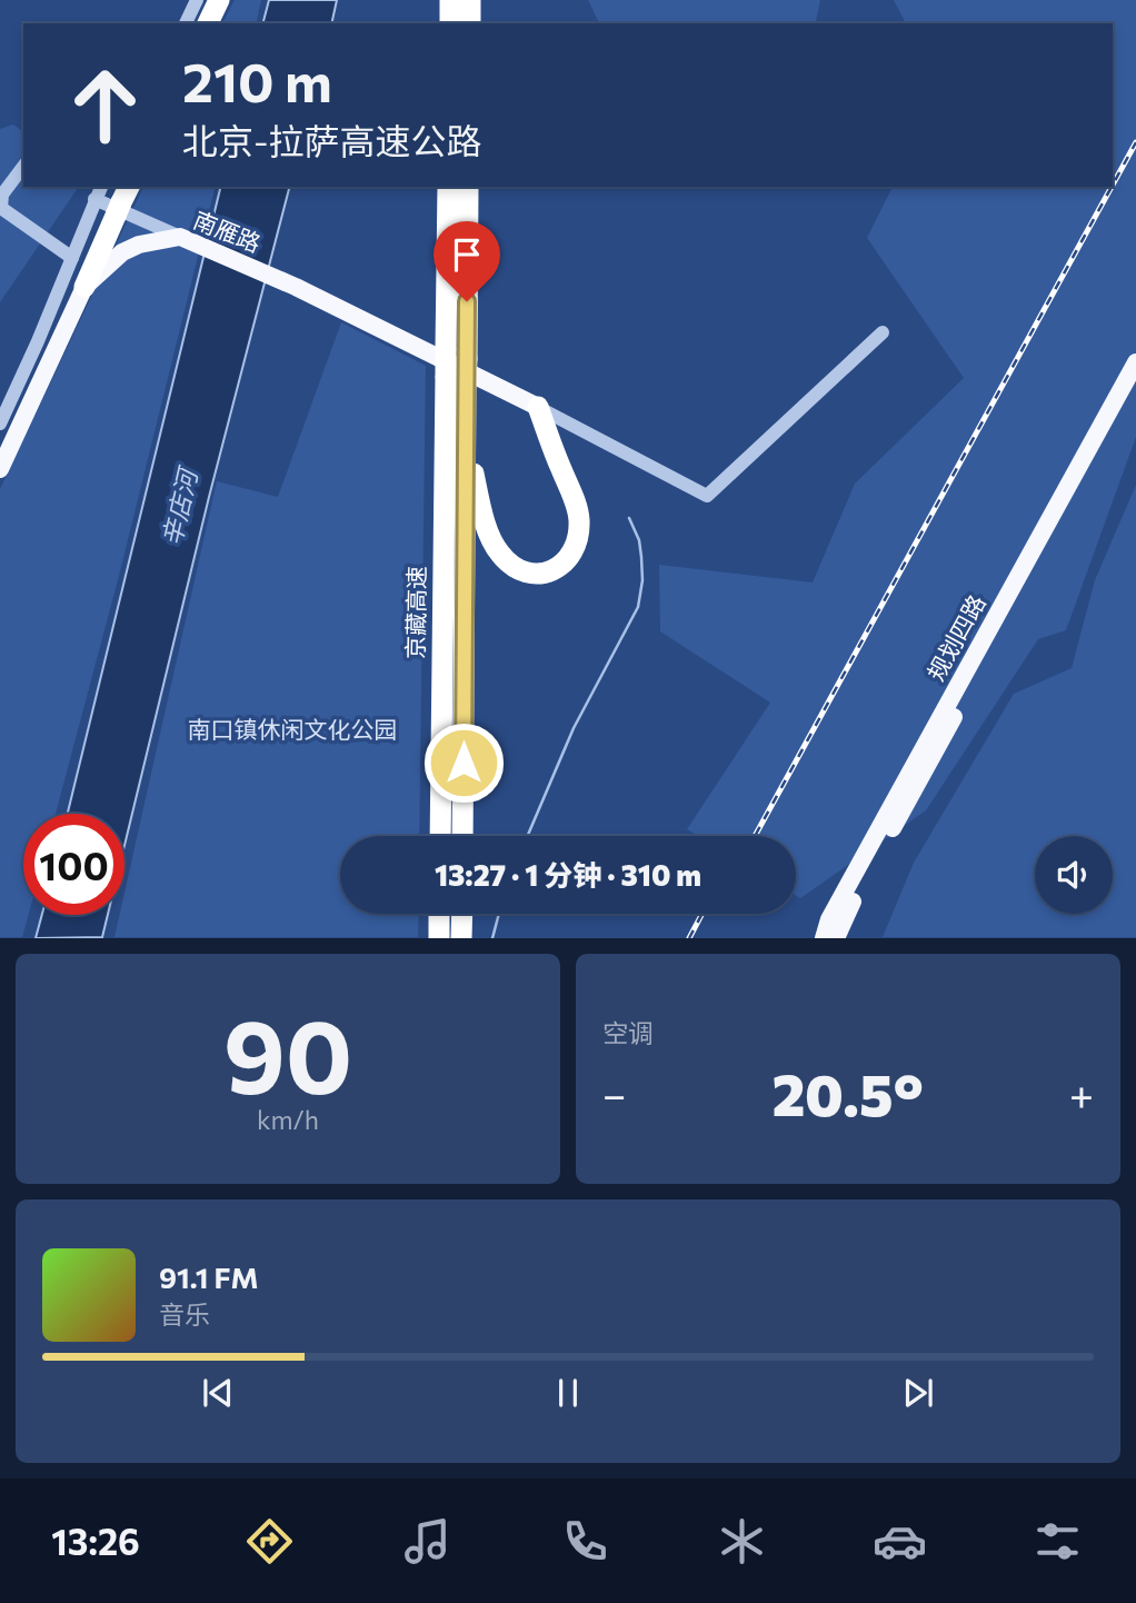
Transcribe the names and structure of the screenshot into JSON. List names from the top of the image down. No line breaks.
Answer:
{"streets":{"highway":["京藏高速"],"main road":["南雁路","规划四路"]},"water":["辛店河"],"parks":["南口镇休闲文化公园"],"page":{"turn":["210 m","北京-拉萨高速公路"],"limit":"100","trip":"13:27 · 1 分钟 · 310 m","tile":[["90","km/h"],"空调"],"heat":["−","20.5°","+"],"song":["91.1 FM","音乐"],"tabs":"13:26"}}
